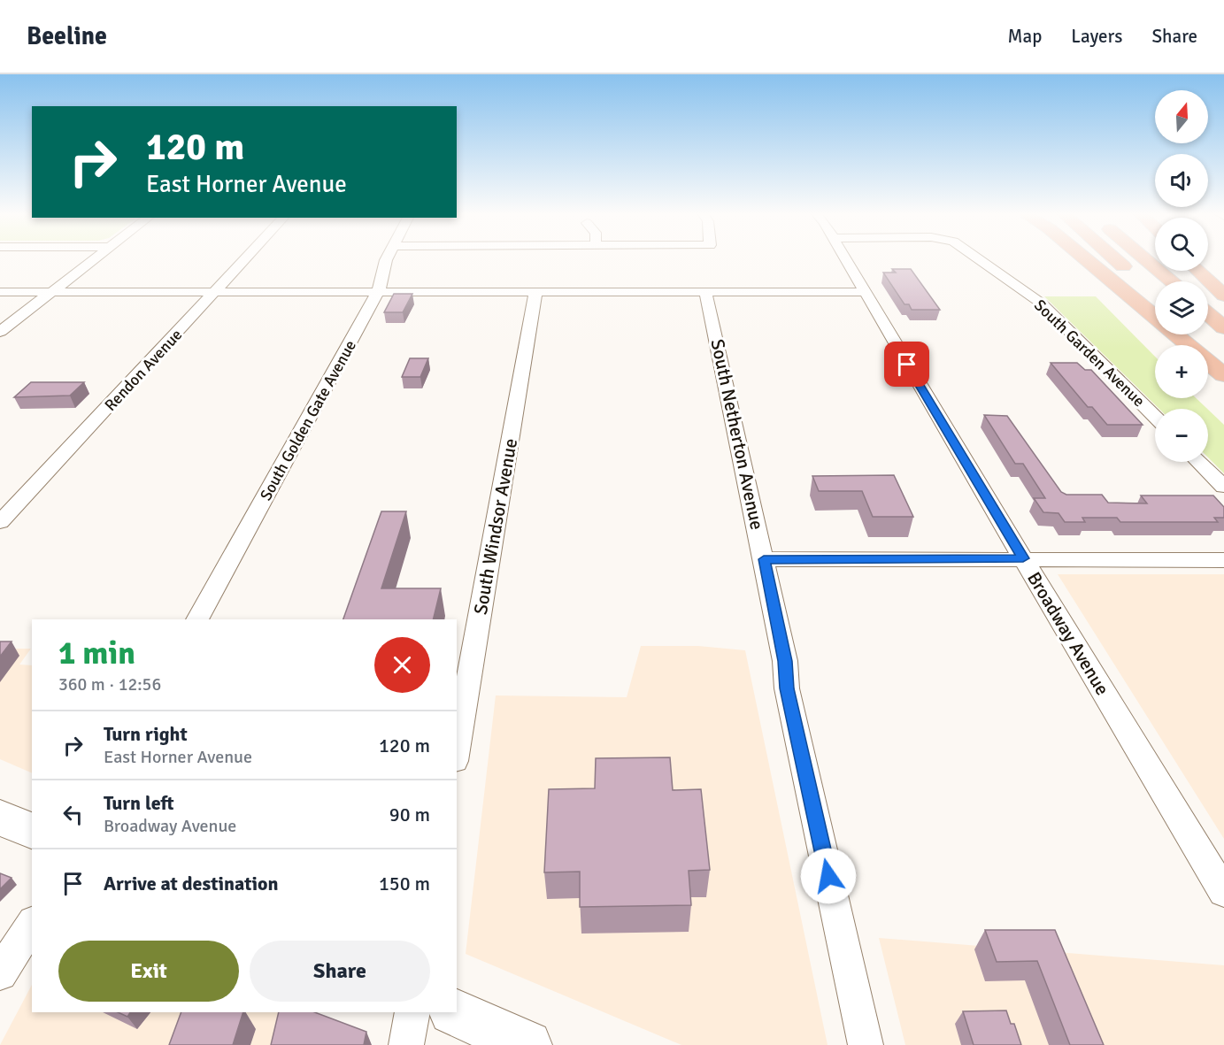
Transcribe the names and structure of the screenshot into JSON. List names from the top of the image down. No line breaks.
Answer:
{"streets":{"street":["South Garden Avenue","Rendon Avenue","South Golden Gate Avenue","South Netherton Avenue","South Windsor Avenue","Broadway Avenue"]},"north":"top","page":{"header":"Beeline","nav":["Map","Layers","Share"],"map_buttons":["+","−"],"turn":["120 m","East Horner Avenue"],"heading":["1 min","360 m · 12:56"],"list":[{"name":"Turn right","note":"East Horner Avenue","value":"120 m"},{"name":"Turn left","note":"Broadway Avenue","value":"90 m"},{"name":"Arrive at destination","value":"150 m"}],"buttons":["Exit","Share"]}}
